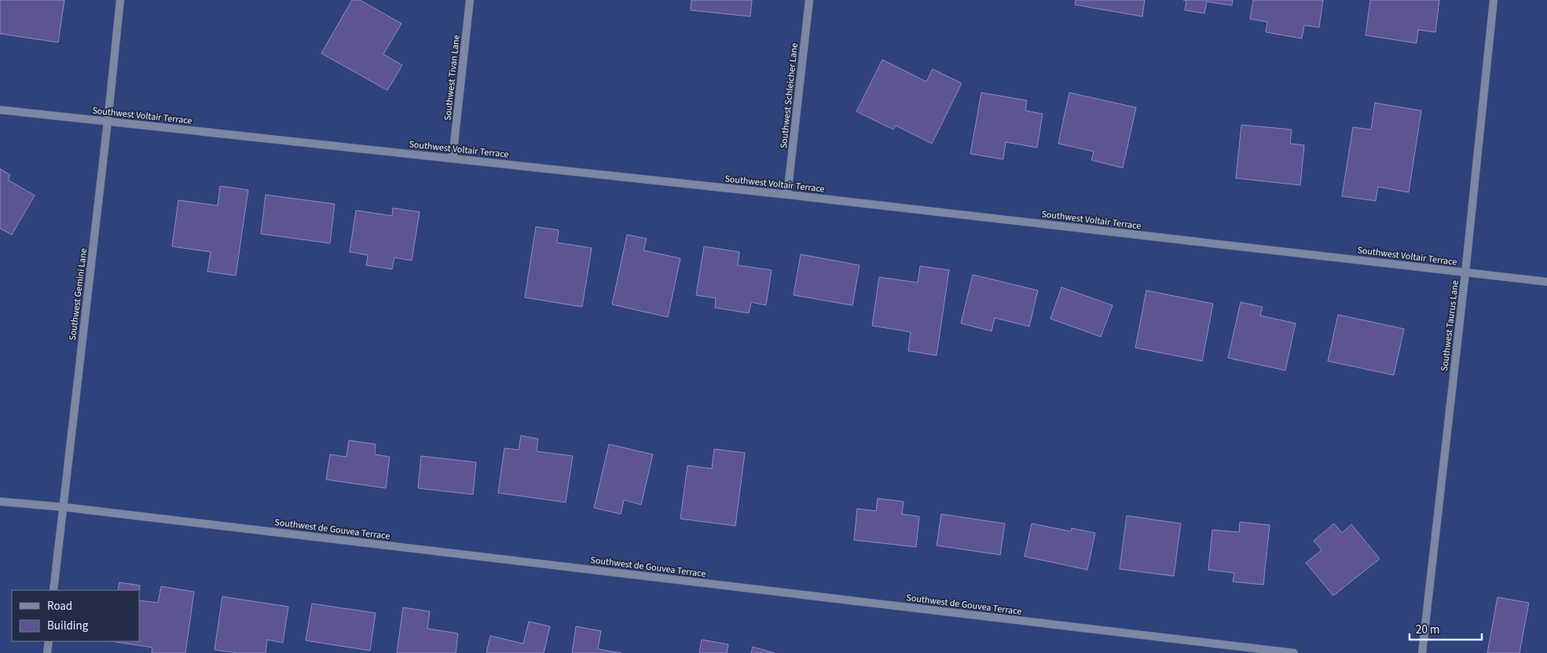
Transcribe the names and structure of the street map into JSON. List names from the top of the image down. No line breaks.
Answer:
{"streets":{"street":["Southwest Tivan Lane","Southwest Schleicher Lane","Southwest Voltair Terrace","Southwest Gemini Lane","Southwest Taurus Lane","Southwest de Gouvea Terrace"]},"crossings":[["Southwest Tivan Lane","Southwest Voltair Terrace"],["Southwest Schleicher Lane","Southwest Voltair Terrace"],["Southwest Voltair Terrace","Southwest Gemini Lane"],["Southwest Voltair Terrace","Southwest Taurus Lane"],["Southwest Gemini Lane","Southwest de Gouvea Terrace"]],"legend":["Road","Building"],"scale_bar":"20 m"}
